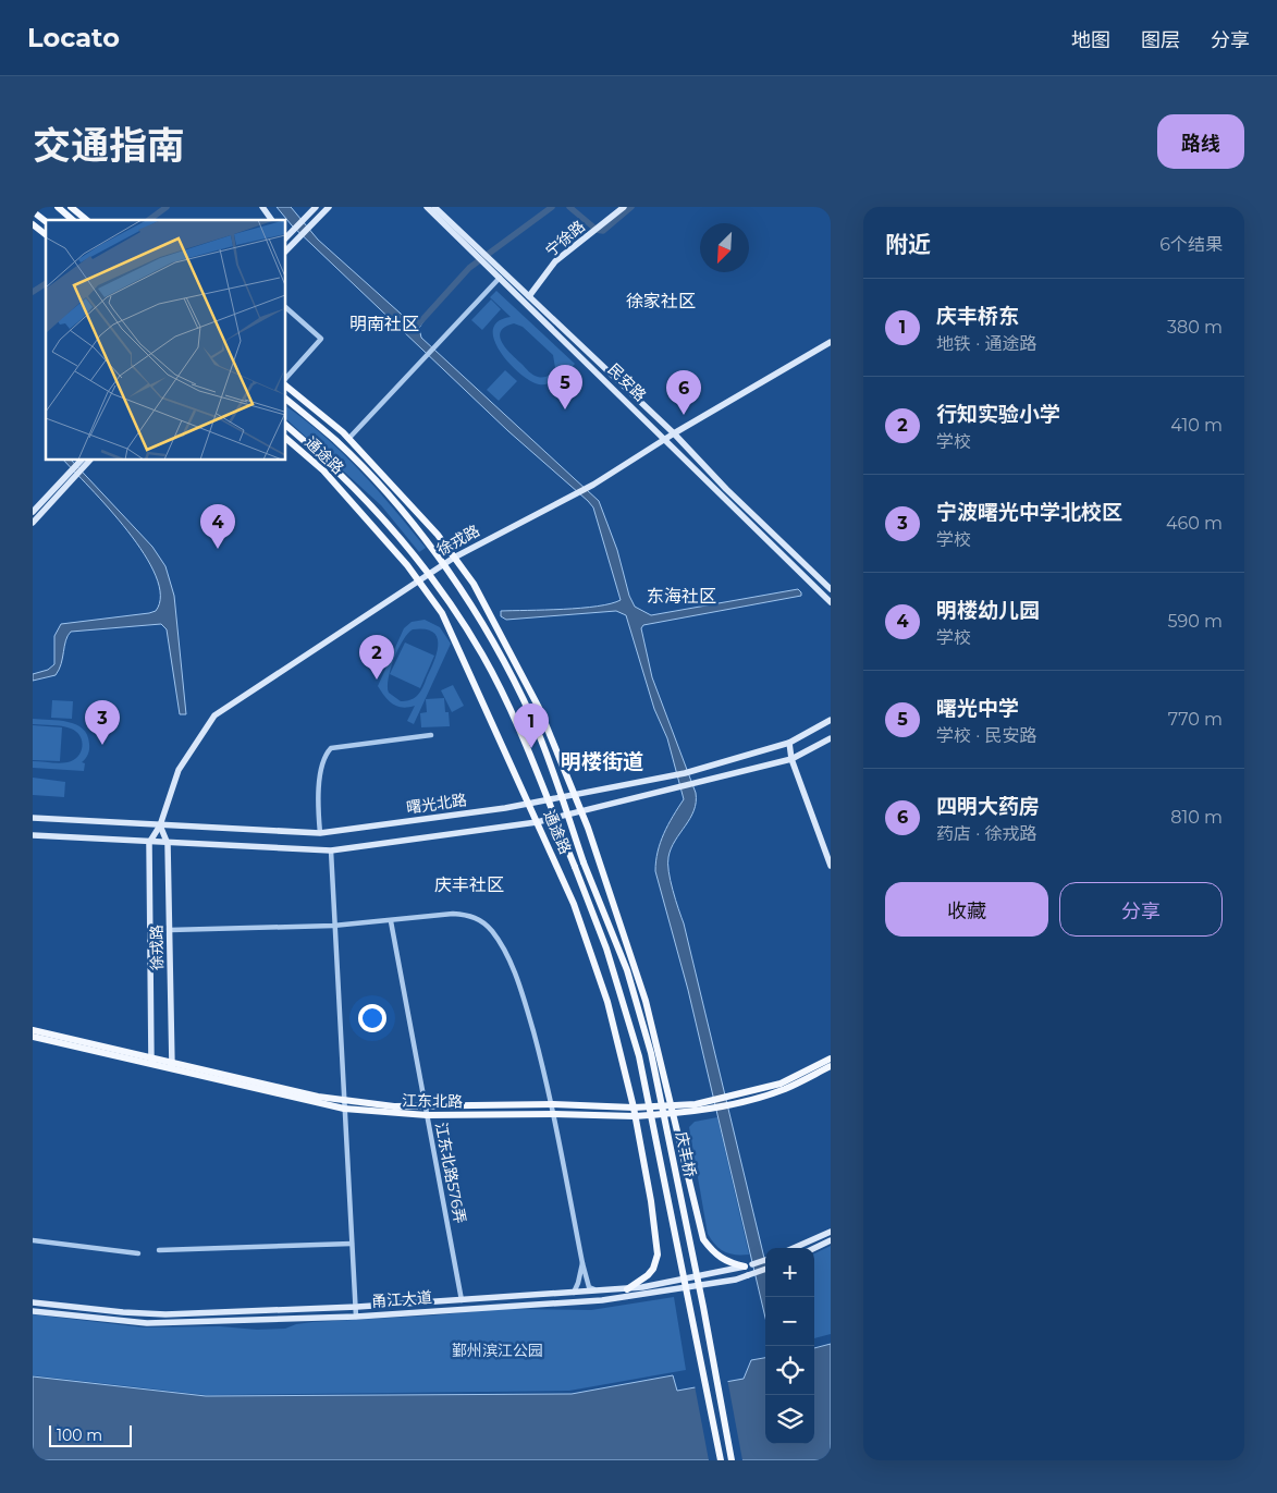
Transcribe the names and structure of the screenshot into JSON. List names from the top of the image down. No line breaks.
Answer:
{"streets":{"main road":["宁徐路","民安路","通途路","徐戎路","曙光北路","江东北路","庆丰桥","甬江大道"],"street":["江东北路576弄"]},"crossings":[["宁徐路","民安路"],["民安路","徐戎路"],["通途路","徐戎路"],["通途路","曙光北路"],["通途路","江东北路"],["通途路","庆丰桥"],["通途路","甬江大道"],["徐戎路","曙光北路"],["徐戎路","江东北路"],["江东北路","江东北路576弄"],["江东北路576弄","甬江大道"]],"districts":["徐家社区","明南社区","东海社区","明楼街道","庆丰社区"],"parks":["鄞州滨江公园"],"scale_bar":"100 m","north":"bottom left","page":{"header":"Locato","nav":["地图","图层","分享"],"title":"交通指南","buttons":["路线",["收藏","分享"]],"heading":["附近","6个结果"],"list":[{"mark":"1","name":"庆丰桥东","note":"地铁 · 通途路","value":"380 m"},{"mark":"2","name":"行知实验小学","note":"学校","value":"410 m"},{"mark":"3","name":"宁波曙光中学北校区","note":"学校","value":"460 m"},{"mark":"4","name":"明楼幼儿园","note":"学校","value":"590 m"},{"mark":"5","name":"曙光中学","note":"学校 · 民安路","value":"770 m"},{"mark":"6","name":"四明大药房","note":"药店 · 徐戎路","value":"810 m"}],"pins":["5","6","4","2","3","1"],"map_buttons":["+","−"],"scale":"100 m"}}
